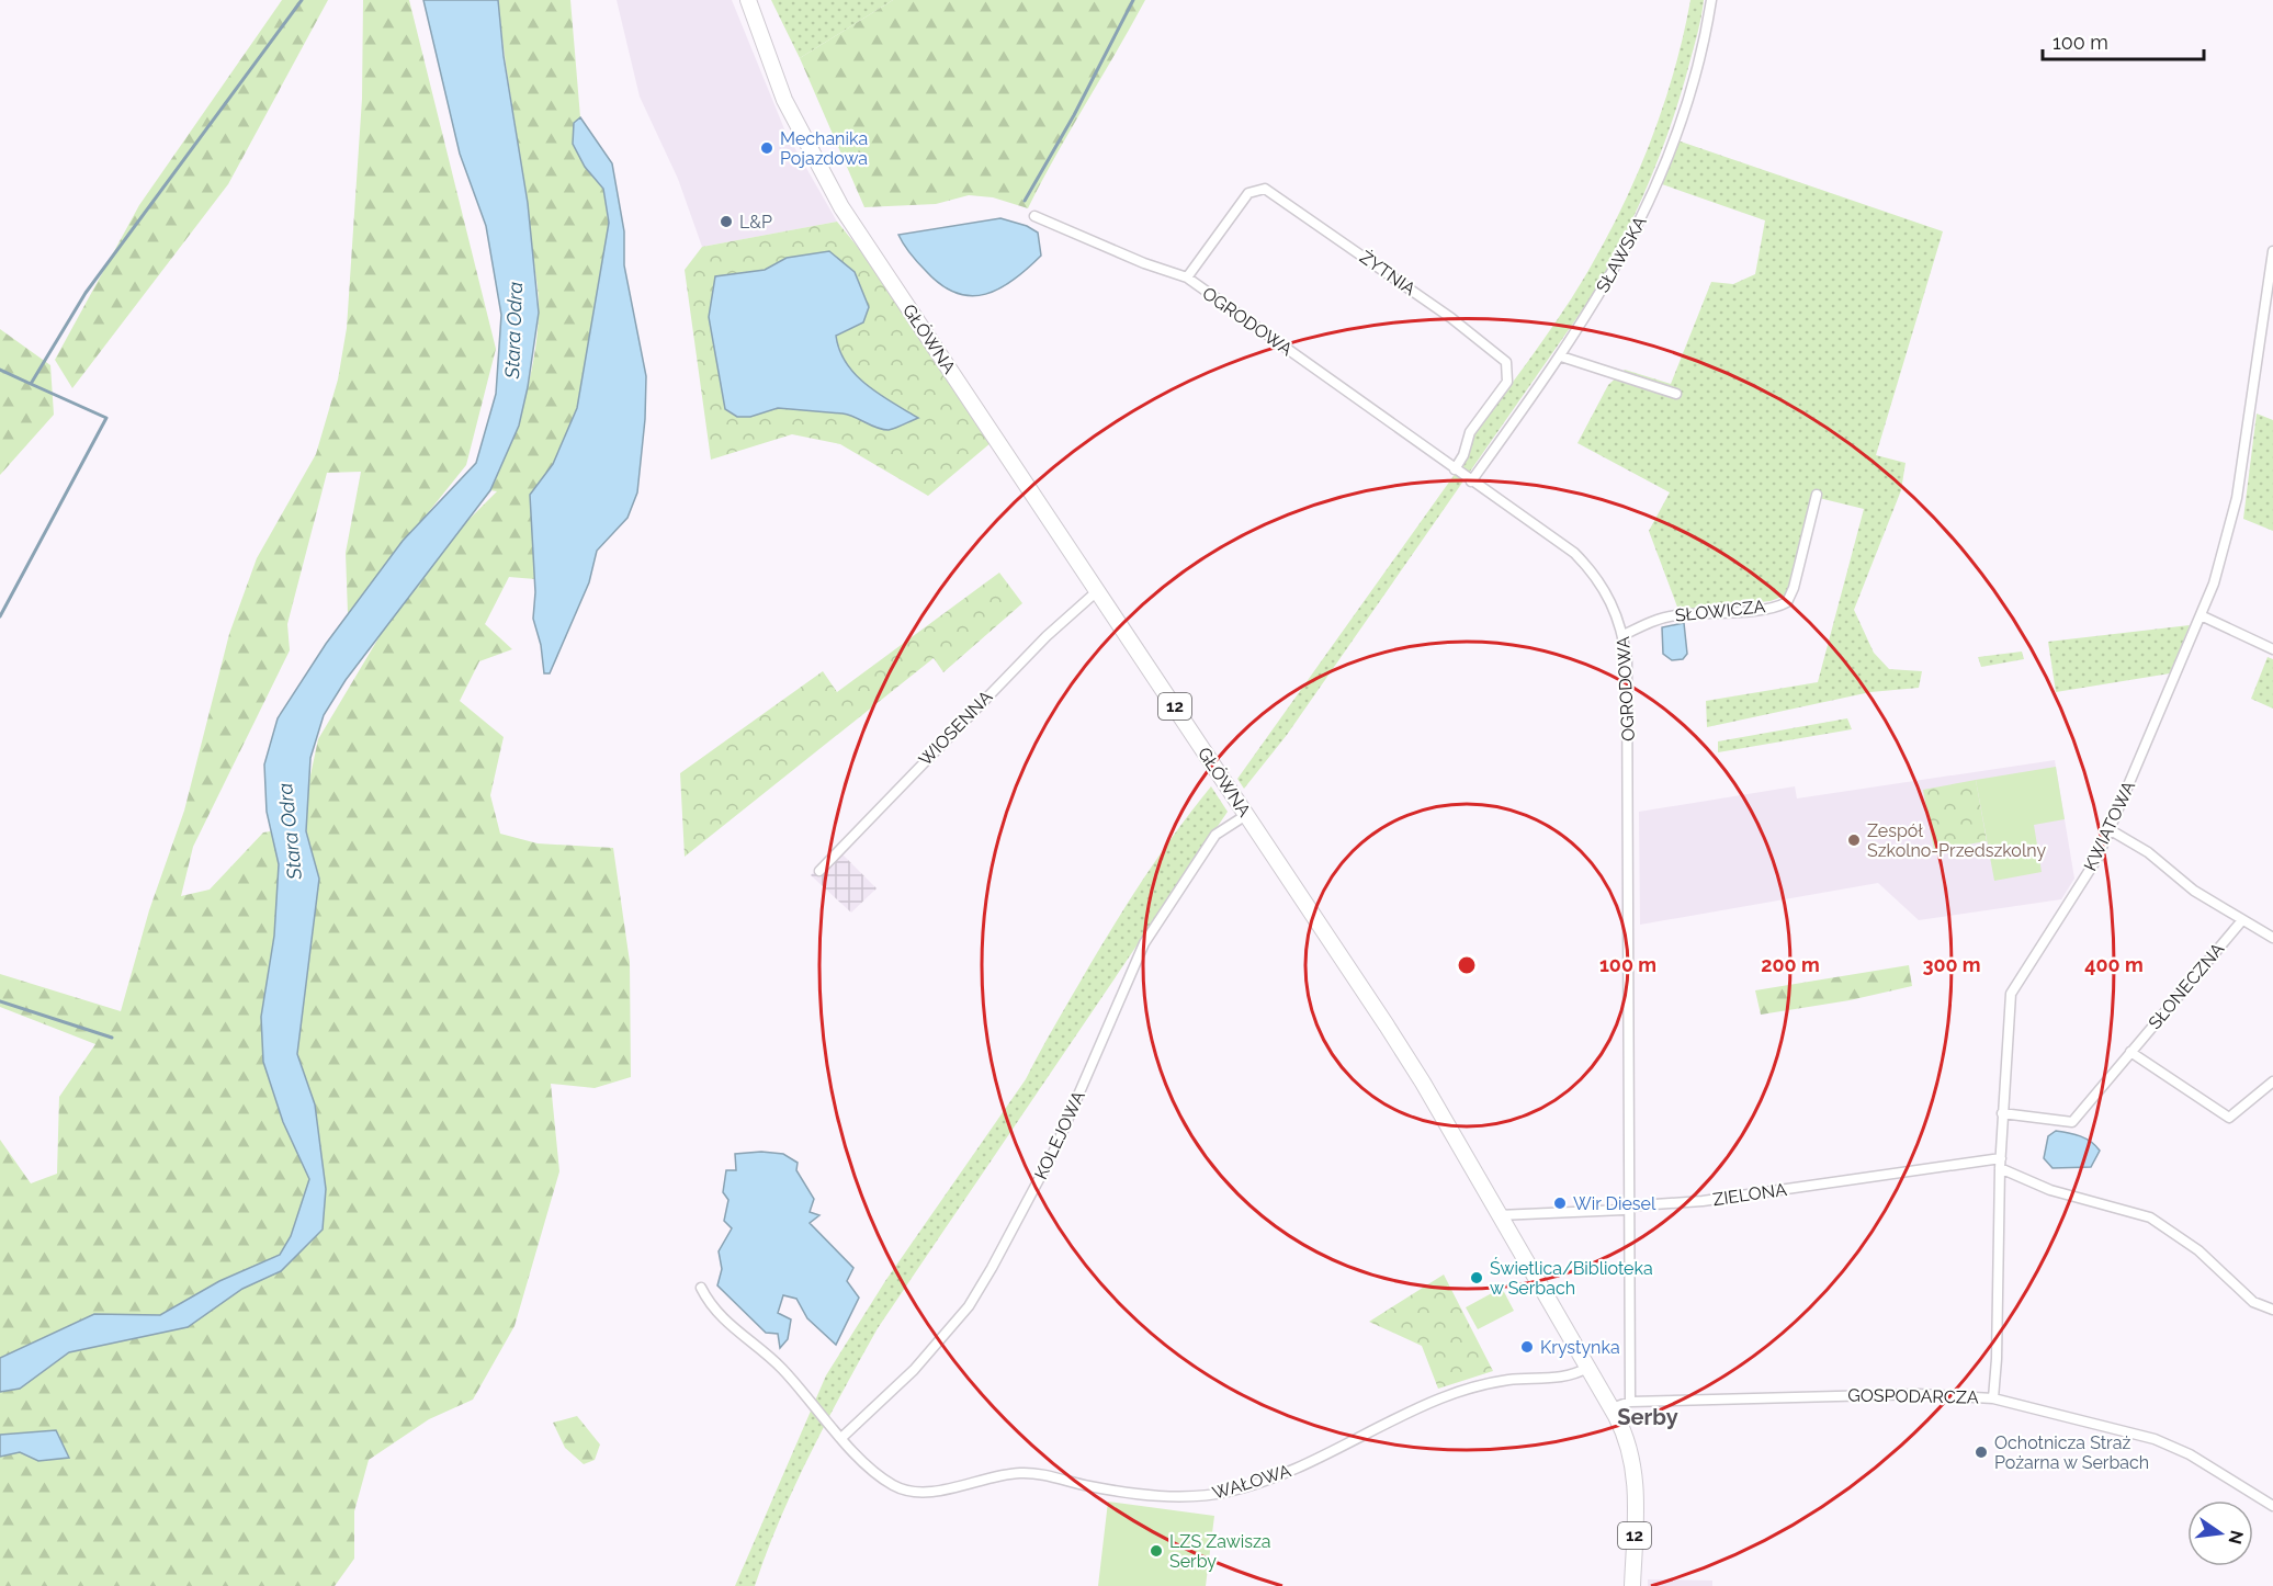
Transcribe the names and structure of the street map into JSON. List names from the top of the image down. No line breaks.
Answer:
{"streets":{"main road":["GŁÓWNA","12"],"street":["SŁAWSKA","ŻYTNIA","OGRODOWA","SŁOWICZA","WIOSENNA","KWIATOWA","SŁONECZNA","KOLEJOWA","ZIELONA","GOSPODARCZA","WAŁOWA"]},"crossings":[["SŁAWSKA","OGRODOWA"],["ŻYTNIA","OGRODOWA"],["OGRODOWA","SŁOWICZA"],["OGRODOWA","ZIELONA"],["OGRODOWA","GOSPODARCZA"],["GŁÓWNA","WIOSENNA"],["GŁÓWNA","KOLEJOWA"],["GŁÓWNA","ZIELONA"],["GŁÓWNA","GOSPODARCZA"],["GŁÓWNA","WAŁOWA"],["KWIATOWA","SŁONECZNA"],["KWIATOWA","ZIELONA"],["KWIATOWA","GOSPODARCZA"],["KOLEJOWA","WAŁOWA"]],"districts":["Serby"],"water":["Stara Odra"],"places":["Mechanika Pojazdowa","L&P","Zespół Szkolno-Przedszkolny","Wir Diesel","Świetlica/Biblioteka w Serbach","Krystynka","Ochotnicza Straż Pożarna w Serbach","LZS Zawisza Serby"],"scale_bar":"100 m","north":"right","rings":["100 m","200 m","300 m","400 m"]}
